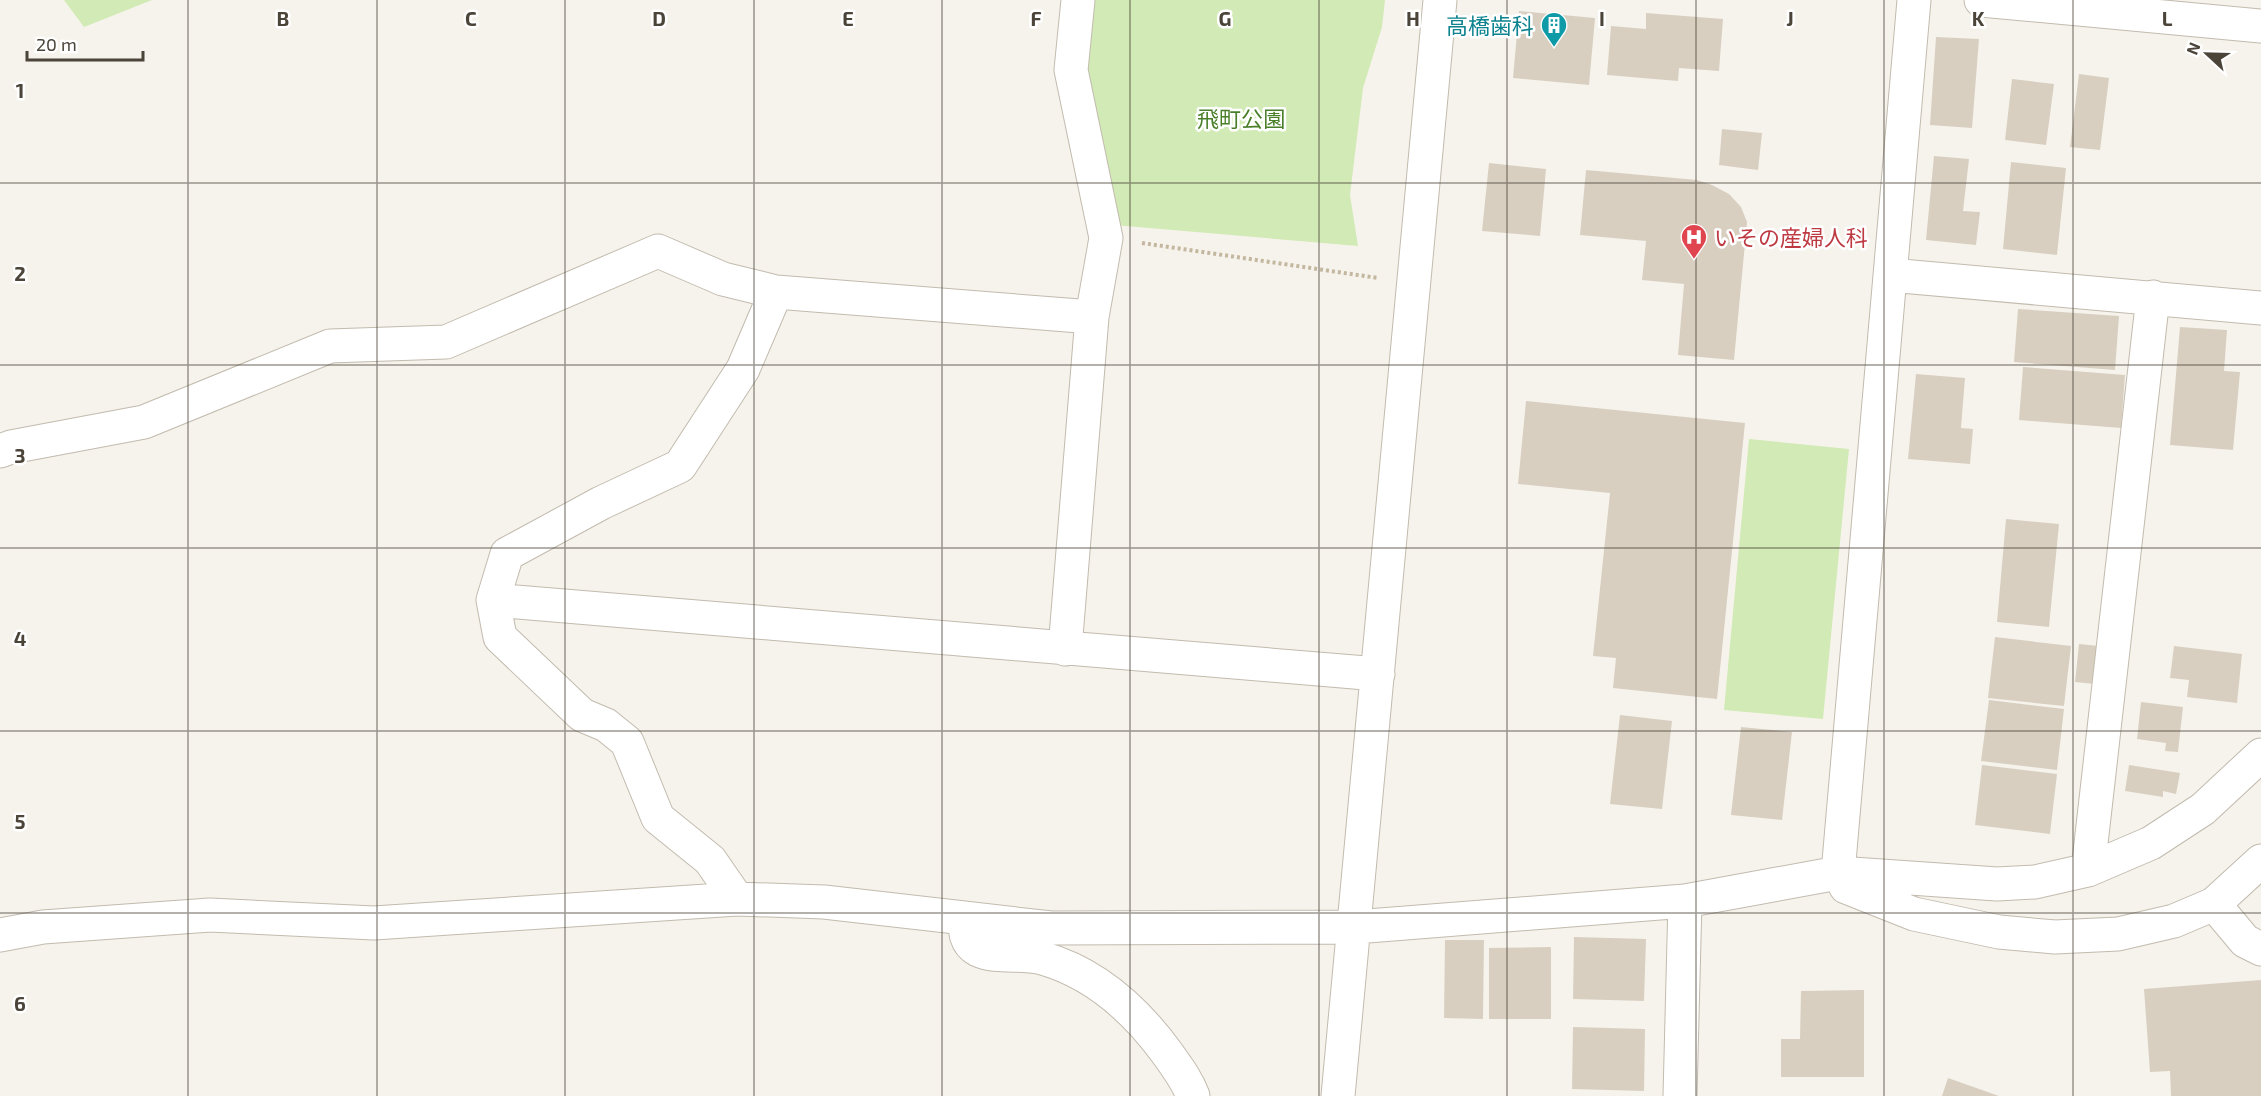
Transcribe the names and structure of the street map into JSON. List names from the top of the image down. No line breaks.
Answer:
{"parks":["飛町公園"],"places":{"building":["高橋歯科"],"hospital":["いその産婦人科"]},"scale_bar":"20 m","north":"left","grid":{"columns":["B","C","D","E","F","G","H","I","J","K","L"],"rows":["1","2","3","4","5","6"]}}
